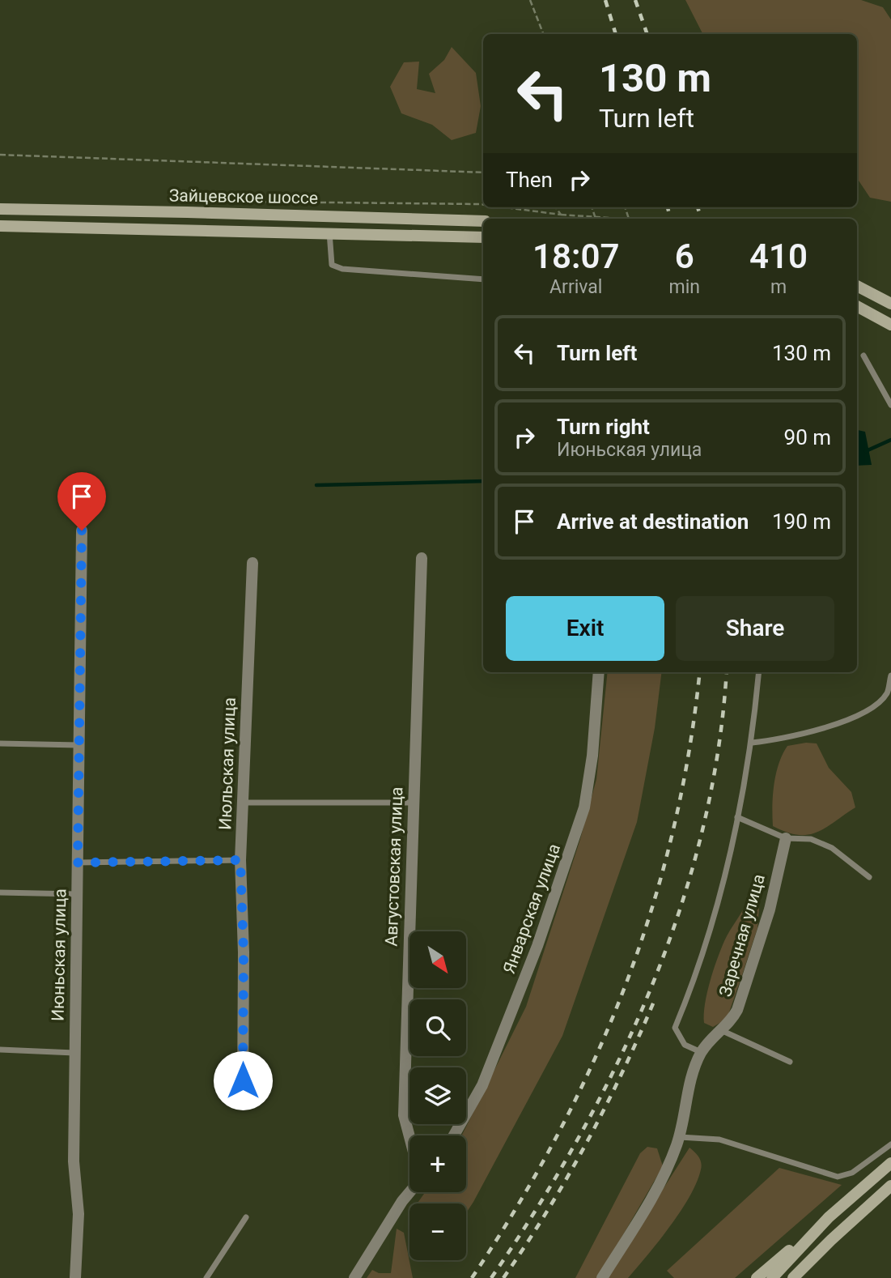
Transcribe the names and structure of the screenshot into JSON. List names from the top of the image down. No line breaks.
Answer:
{"streets":{"main road":["Зайцевское шоссе"],"street":["Июльская улица","Августовская улица","Январская улица","Заречная улица","Июньская улица"]},"north":"bottom right","page":{"turn":["130 m","Turn left"],"then":"Then","eta":["18:07","Arrival","6","min","410","m"],"list":[{"name":"Turn left","value":"130 m"},{"name":"Turn right","note":"Июньская улица","value":"90 m"},{"name":"Arrive at destination","value":"190 m"}],"buttons":["Exit","Share"],"map_buttons":["+","−"]}}
